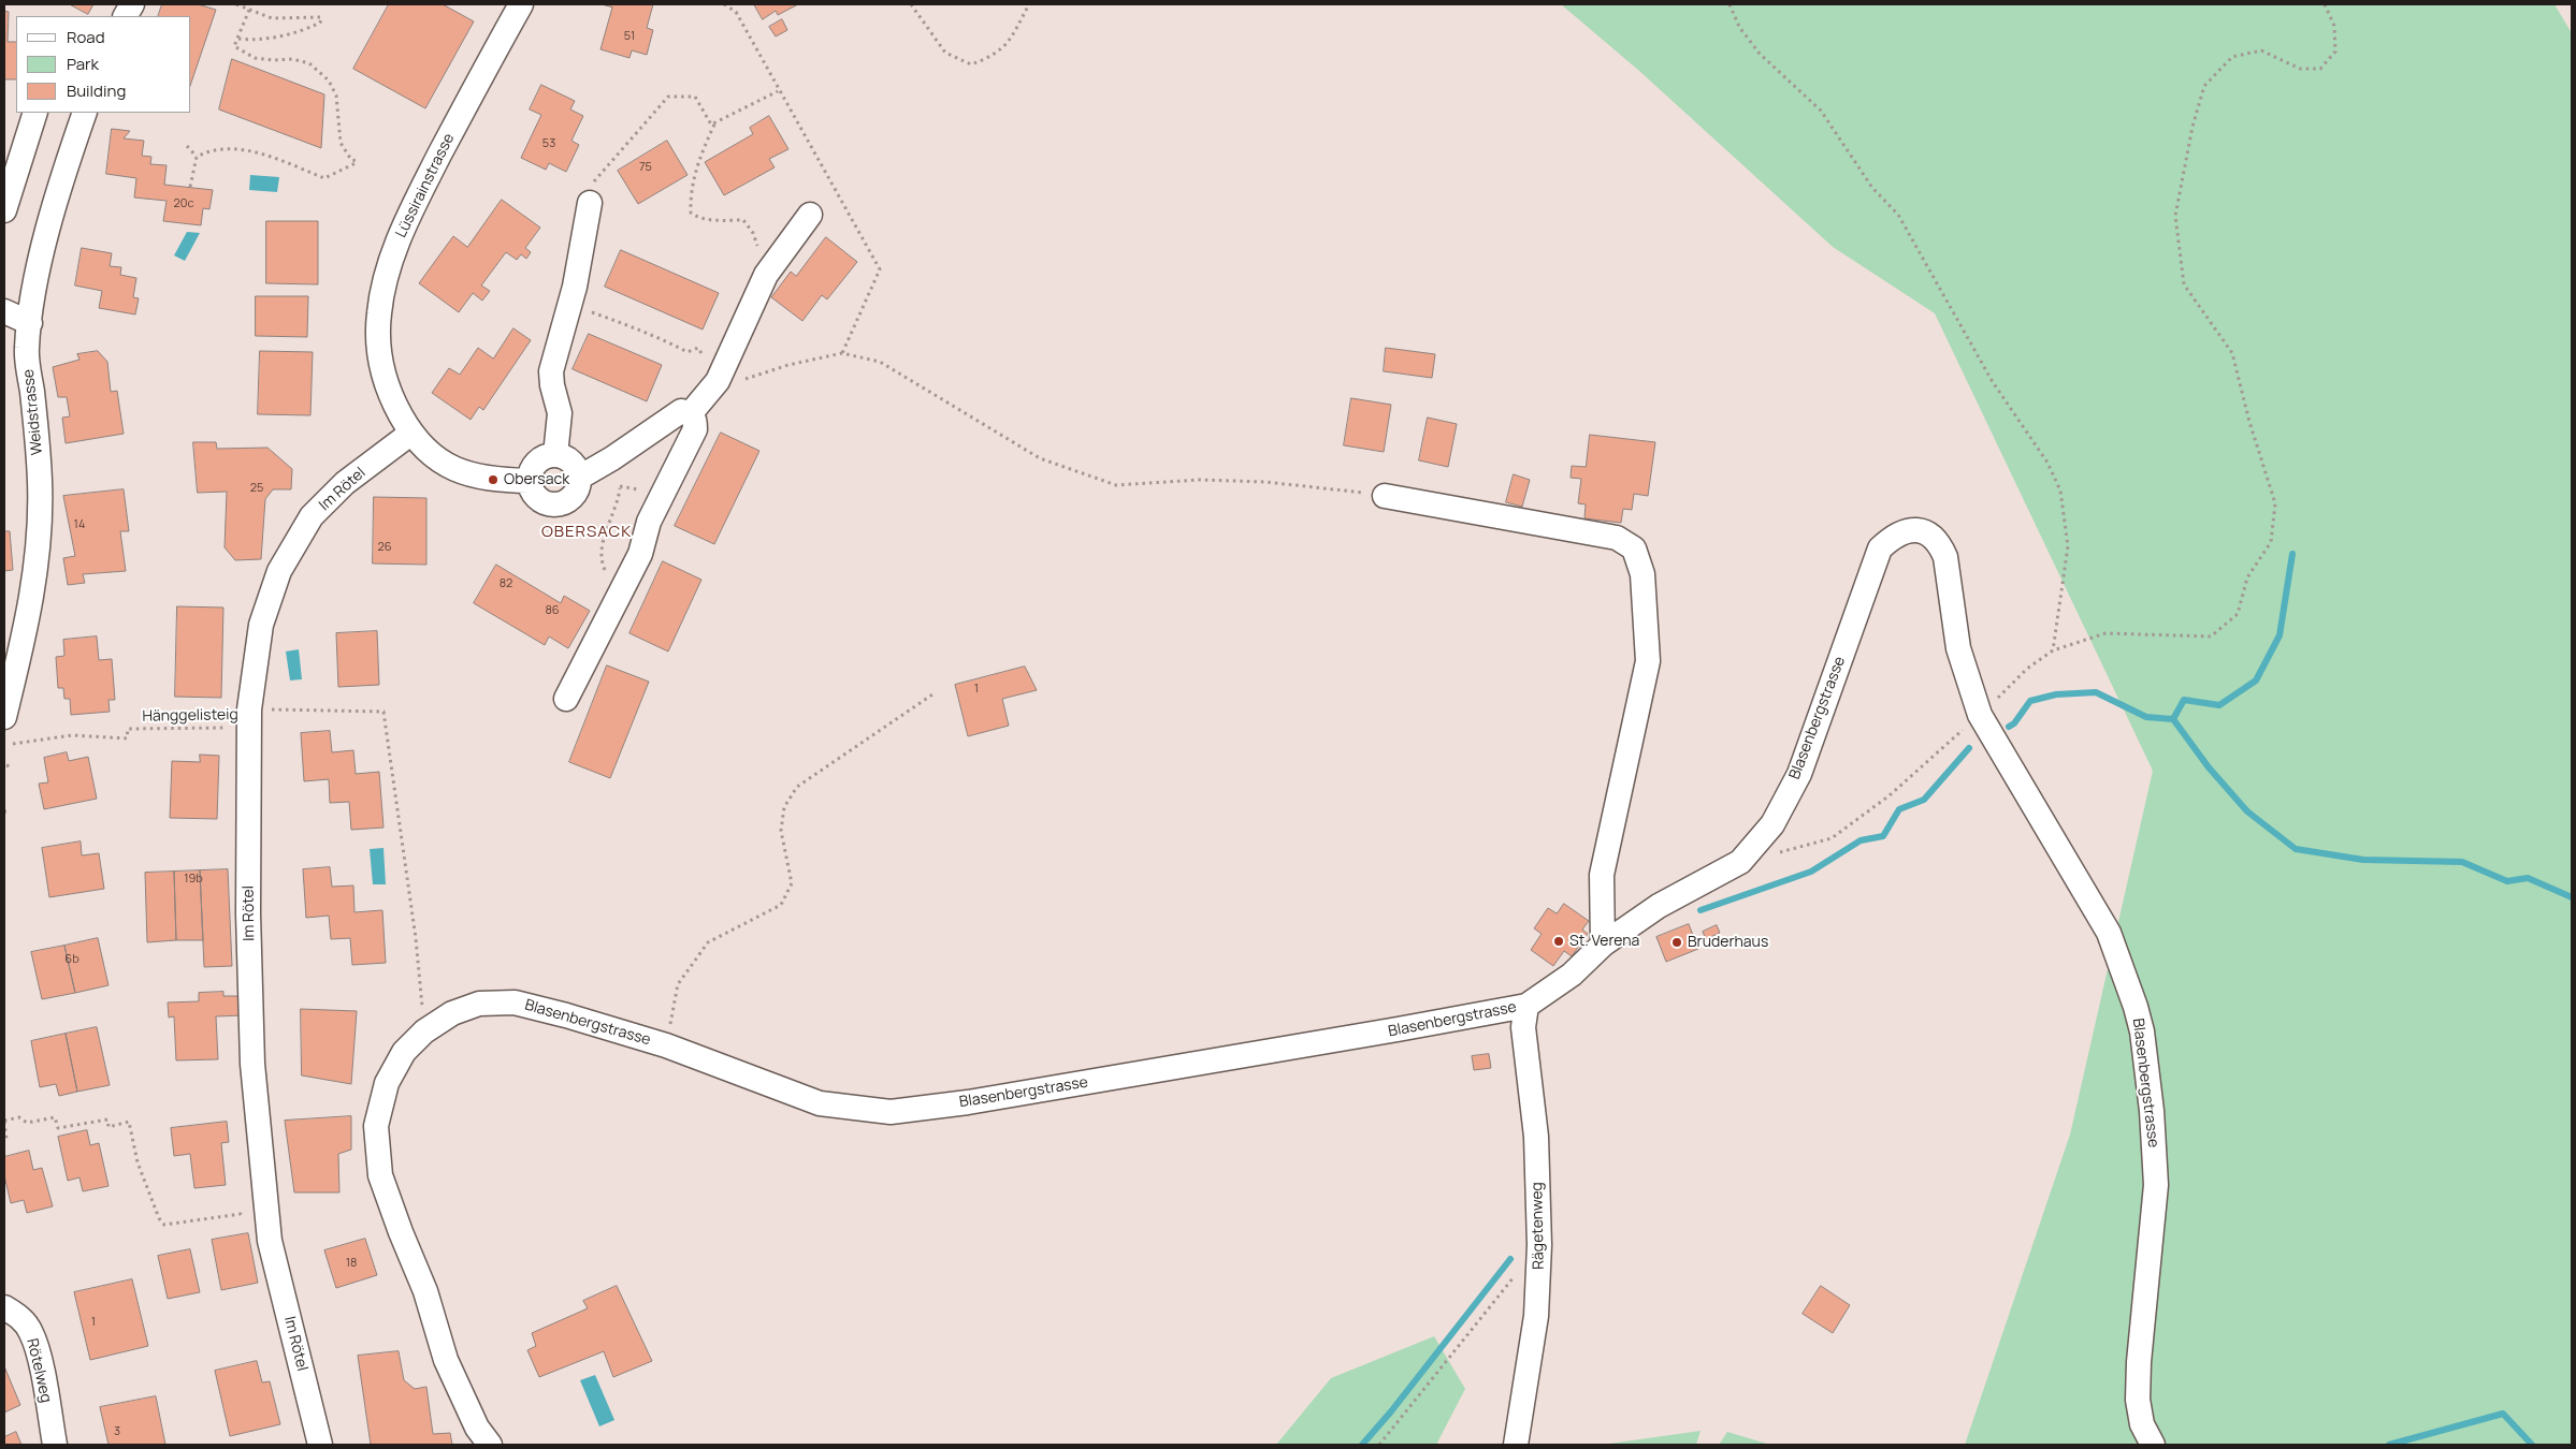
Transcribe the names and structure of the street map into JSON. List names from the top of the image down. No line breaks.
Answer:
{"streets":{"street":["Lüssirainstrasse","Weidstrasse","Im Rötel","Blasenbergstrasse","Rägetenweg","Rötelweg"],"path":["Hänggelisteig"]},"crossings":[["Lüssirainstrasse","Im Rötel"],["Im Rötel","Hänggelisteig"],["Hänggelisteig","Blasenbergstrasse"],["Blasenbergstrasse","Rägetenweg"]],"districts":["OBERSACK"],"places":["Obersack","St. Verena","Bruderhaus"],"house_numbers":["51","53","75","20c","25","14","26","82","86","1","19b","6b","18","1","3"],"legend":["Road","Park","Building"]}
